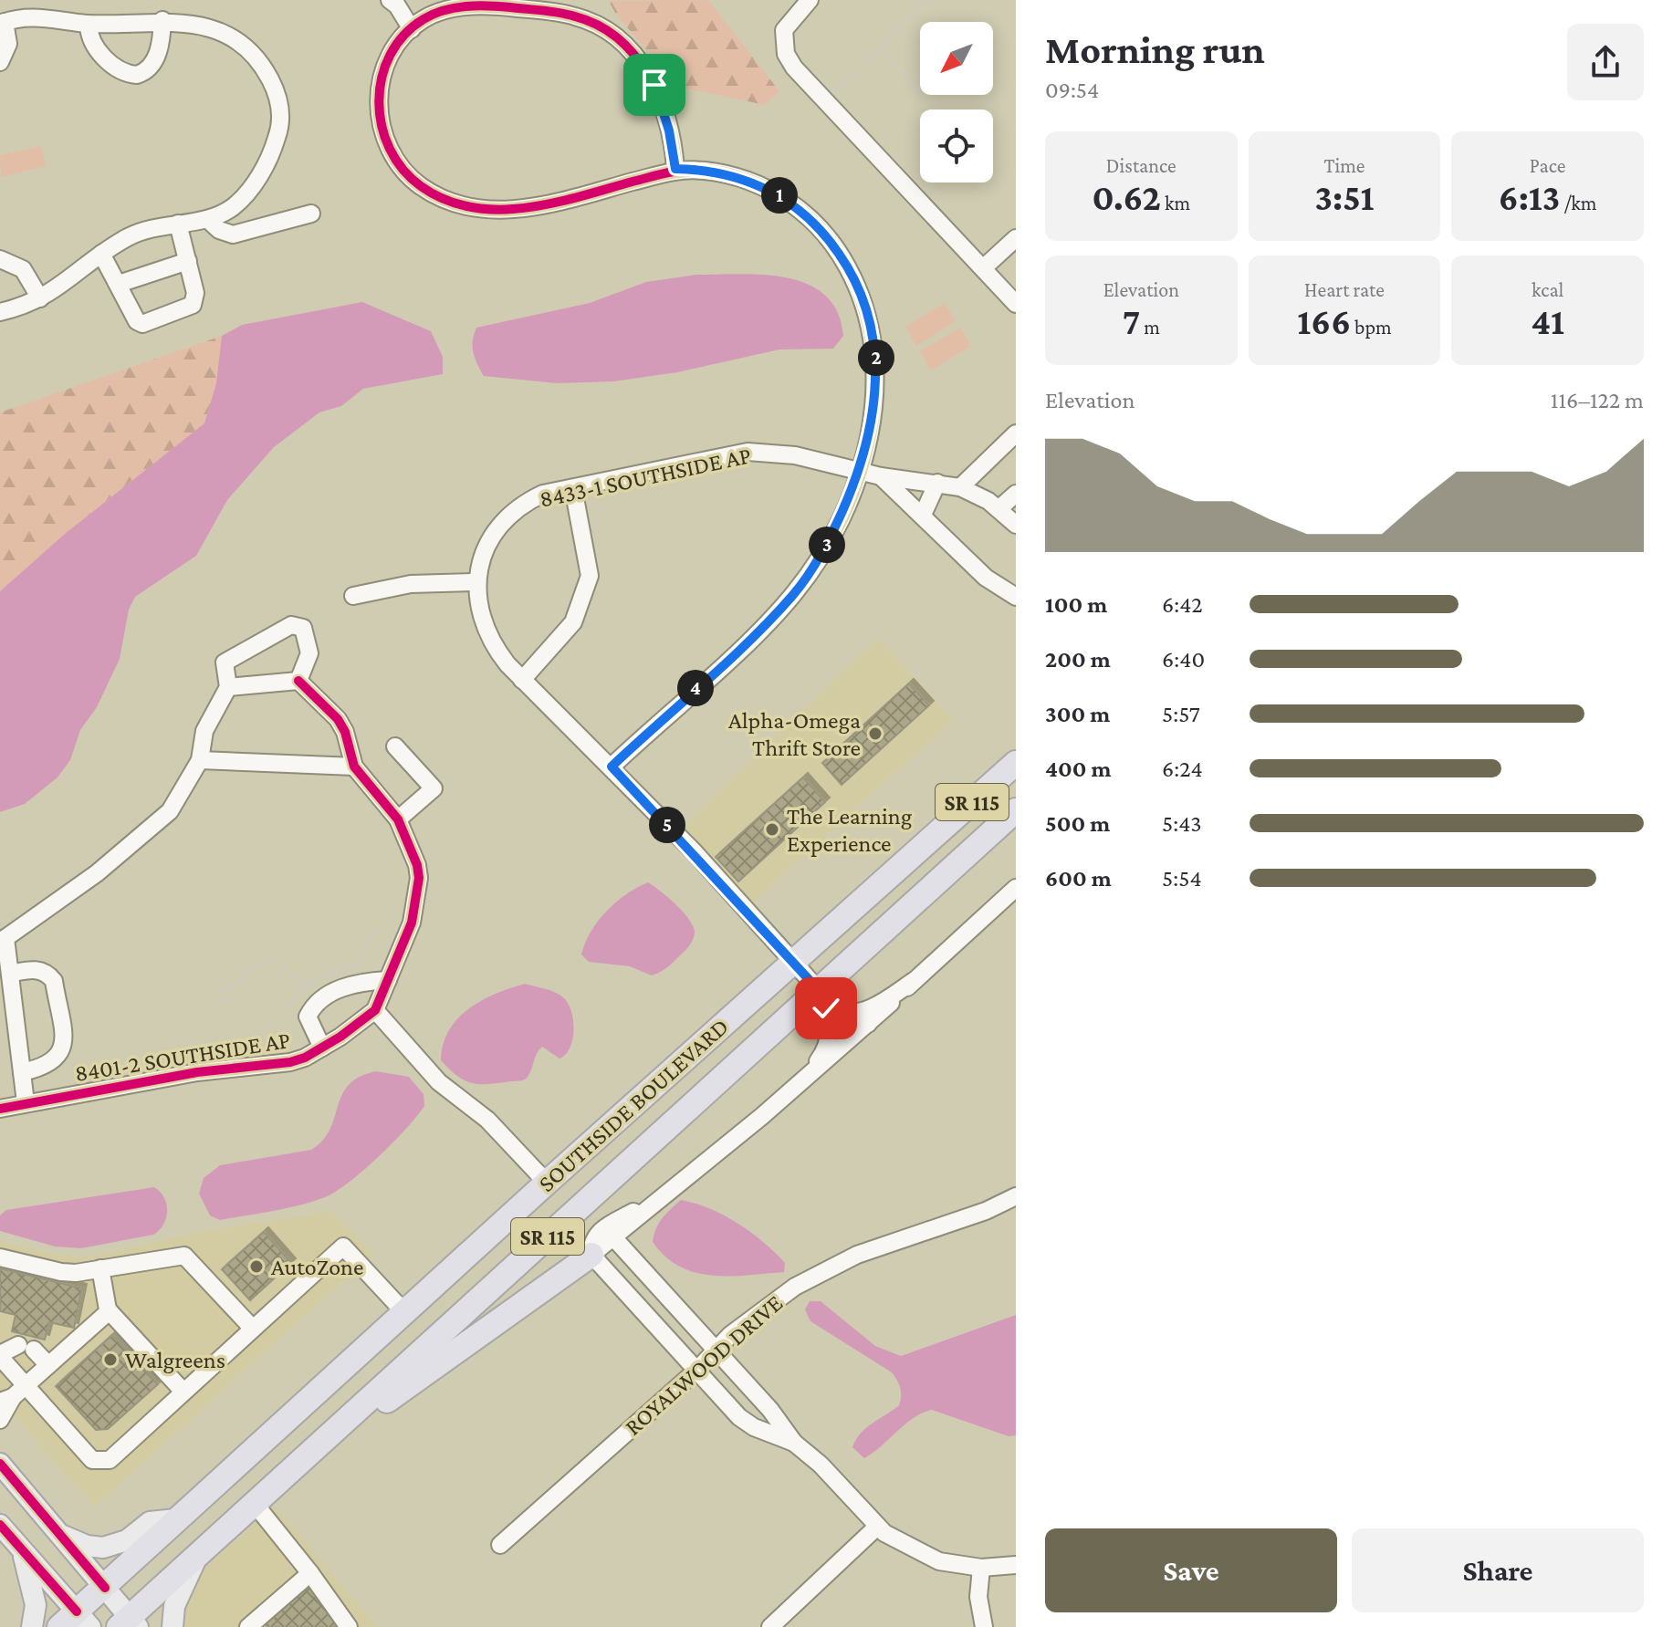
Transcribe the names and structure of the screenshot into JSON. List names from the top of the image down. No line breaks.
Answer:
{"streets":{"highway":["SR 115","SOUTHSIDE BOULEVARD"],"street":["8433-1 SOUTHSIDE AP","8401-2 SOUTHSIDE AP","ROYALWOOD DRIVE"]},"places":["Alpha-Omega Thrift Store","The Learning Experience","AutoZone","Walgreens"],"north":"bottom left","page":{"heading":["Morning run","09:54"],"stats":[["Distance","0.62 km"],["Time","3:51"],["Pace","6:13 /km"],["Elevation","7 m"],["Heart rate","166 bpm"],["kcal","41"]],"pins":["1","2","3","4","5"],"chart":["Elevation","116–122 m"],"list":[{"name":"100 m","note":"6:42"},{"name":"200 m","note":"6:40"},{"name":"300 m","note":"5:57"},{"name":"400 m","note":"6:24"},{"name":"500 m","note":"5:43"},{"name":"600 m","note":"5:54"}],"buttons":["Save","Share"]}}
